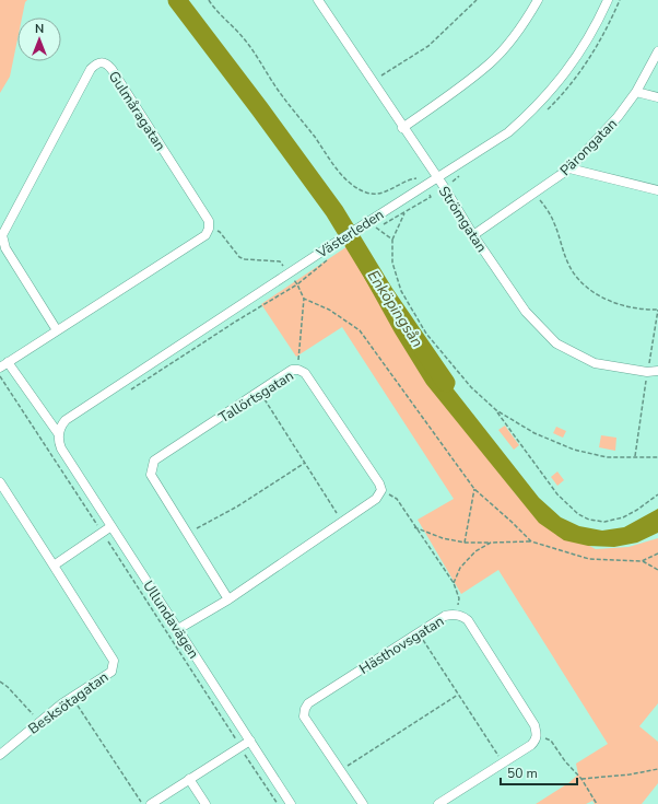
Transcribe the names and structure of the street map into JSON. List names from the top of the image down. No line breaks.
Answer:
{"streets":{"street":["Gulmåragatan","Pärongatan","Strömgatan","Västerleden","Tallörtsgatan","Ullundavägen","Hästhovsgatan","Besksötagatan"]},"crossings":[["Pärongatan","Strömgatan"],["Strömgatan","Västerleden"],["Västerleden","Ullundavägen"]],"water":["Enköpingsån"],"scale_bar":"50 m","north":"top"}
